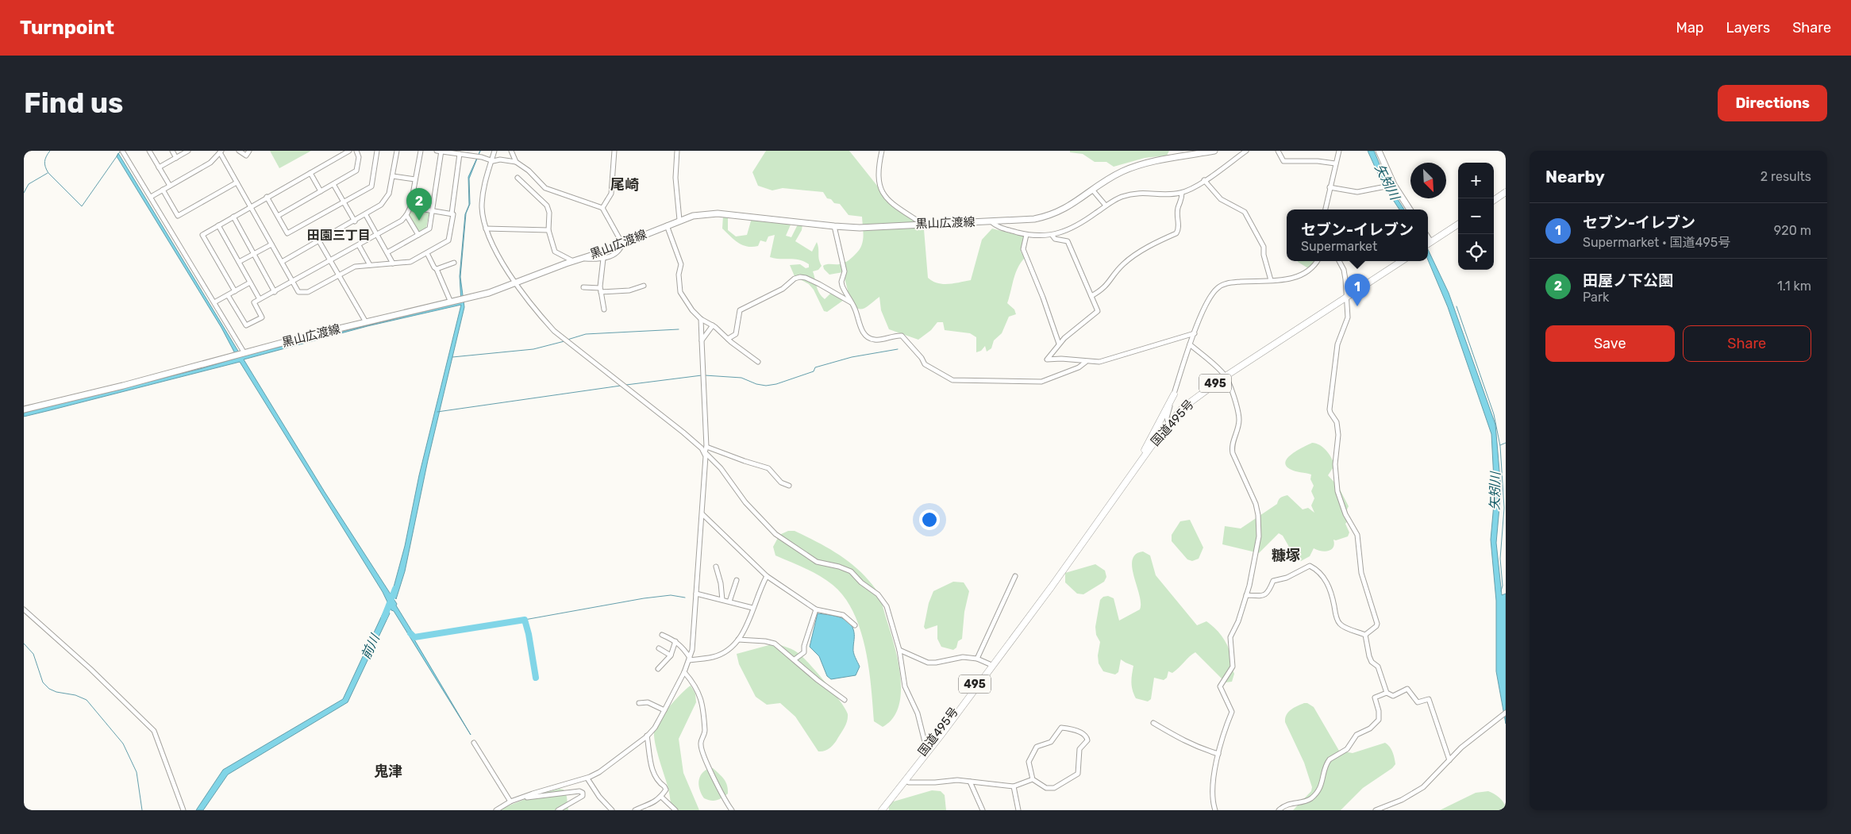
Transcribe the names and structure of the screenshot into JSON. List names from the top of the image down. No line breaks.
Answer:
{"streets":{"highway":["495","国道495号"],"main road":["黒山広渡線"]},"districts":["尾崎","田園三丁目","糠塚","鬼津"],"water":["矢矧川","前川"],"north":"bottom right","page":{"header":"Turnpoint","nav":["Map","Layers","Share"],"buttons":["Directions",["Save","Share"]],"title":"Find us","heading":["Nearby","2 results"],"map_buttons":["+","−"],"pins":["2","1"],"list":[{"mark":"1","name":"セブン-イレブン","note":"Supermarket · 国道495号","value":"920 m"},{"mark":"2","name":"田屋ノ下公園","note":"Park","value":"1.1 km"}],"popup":["セブン-イレブン","Supermarket"]}}
